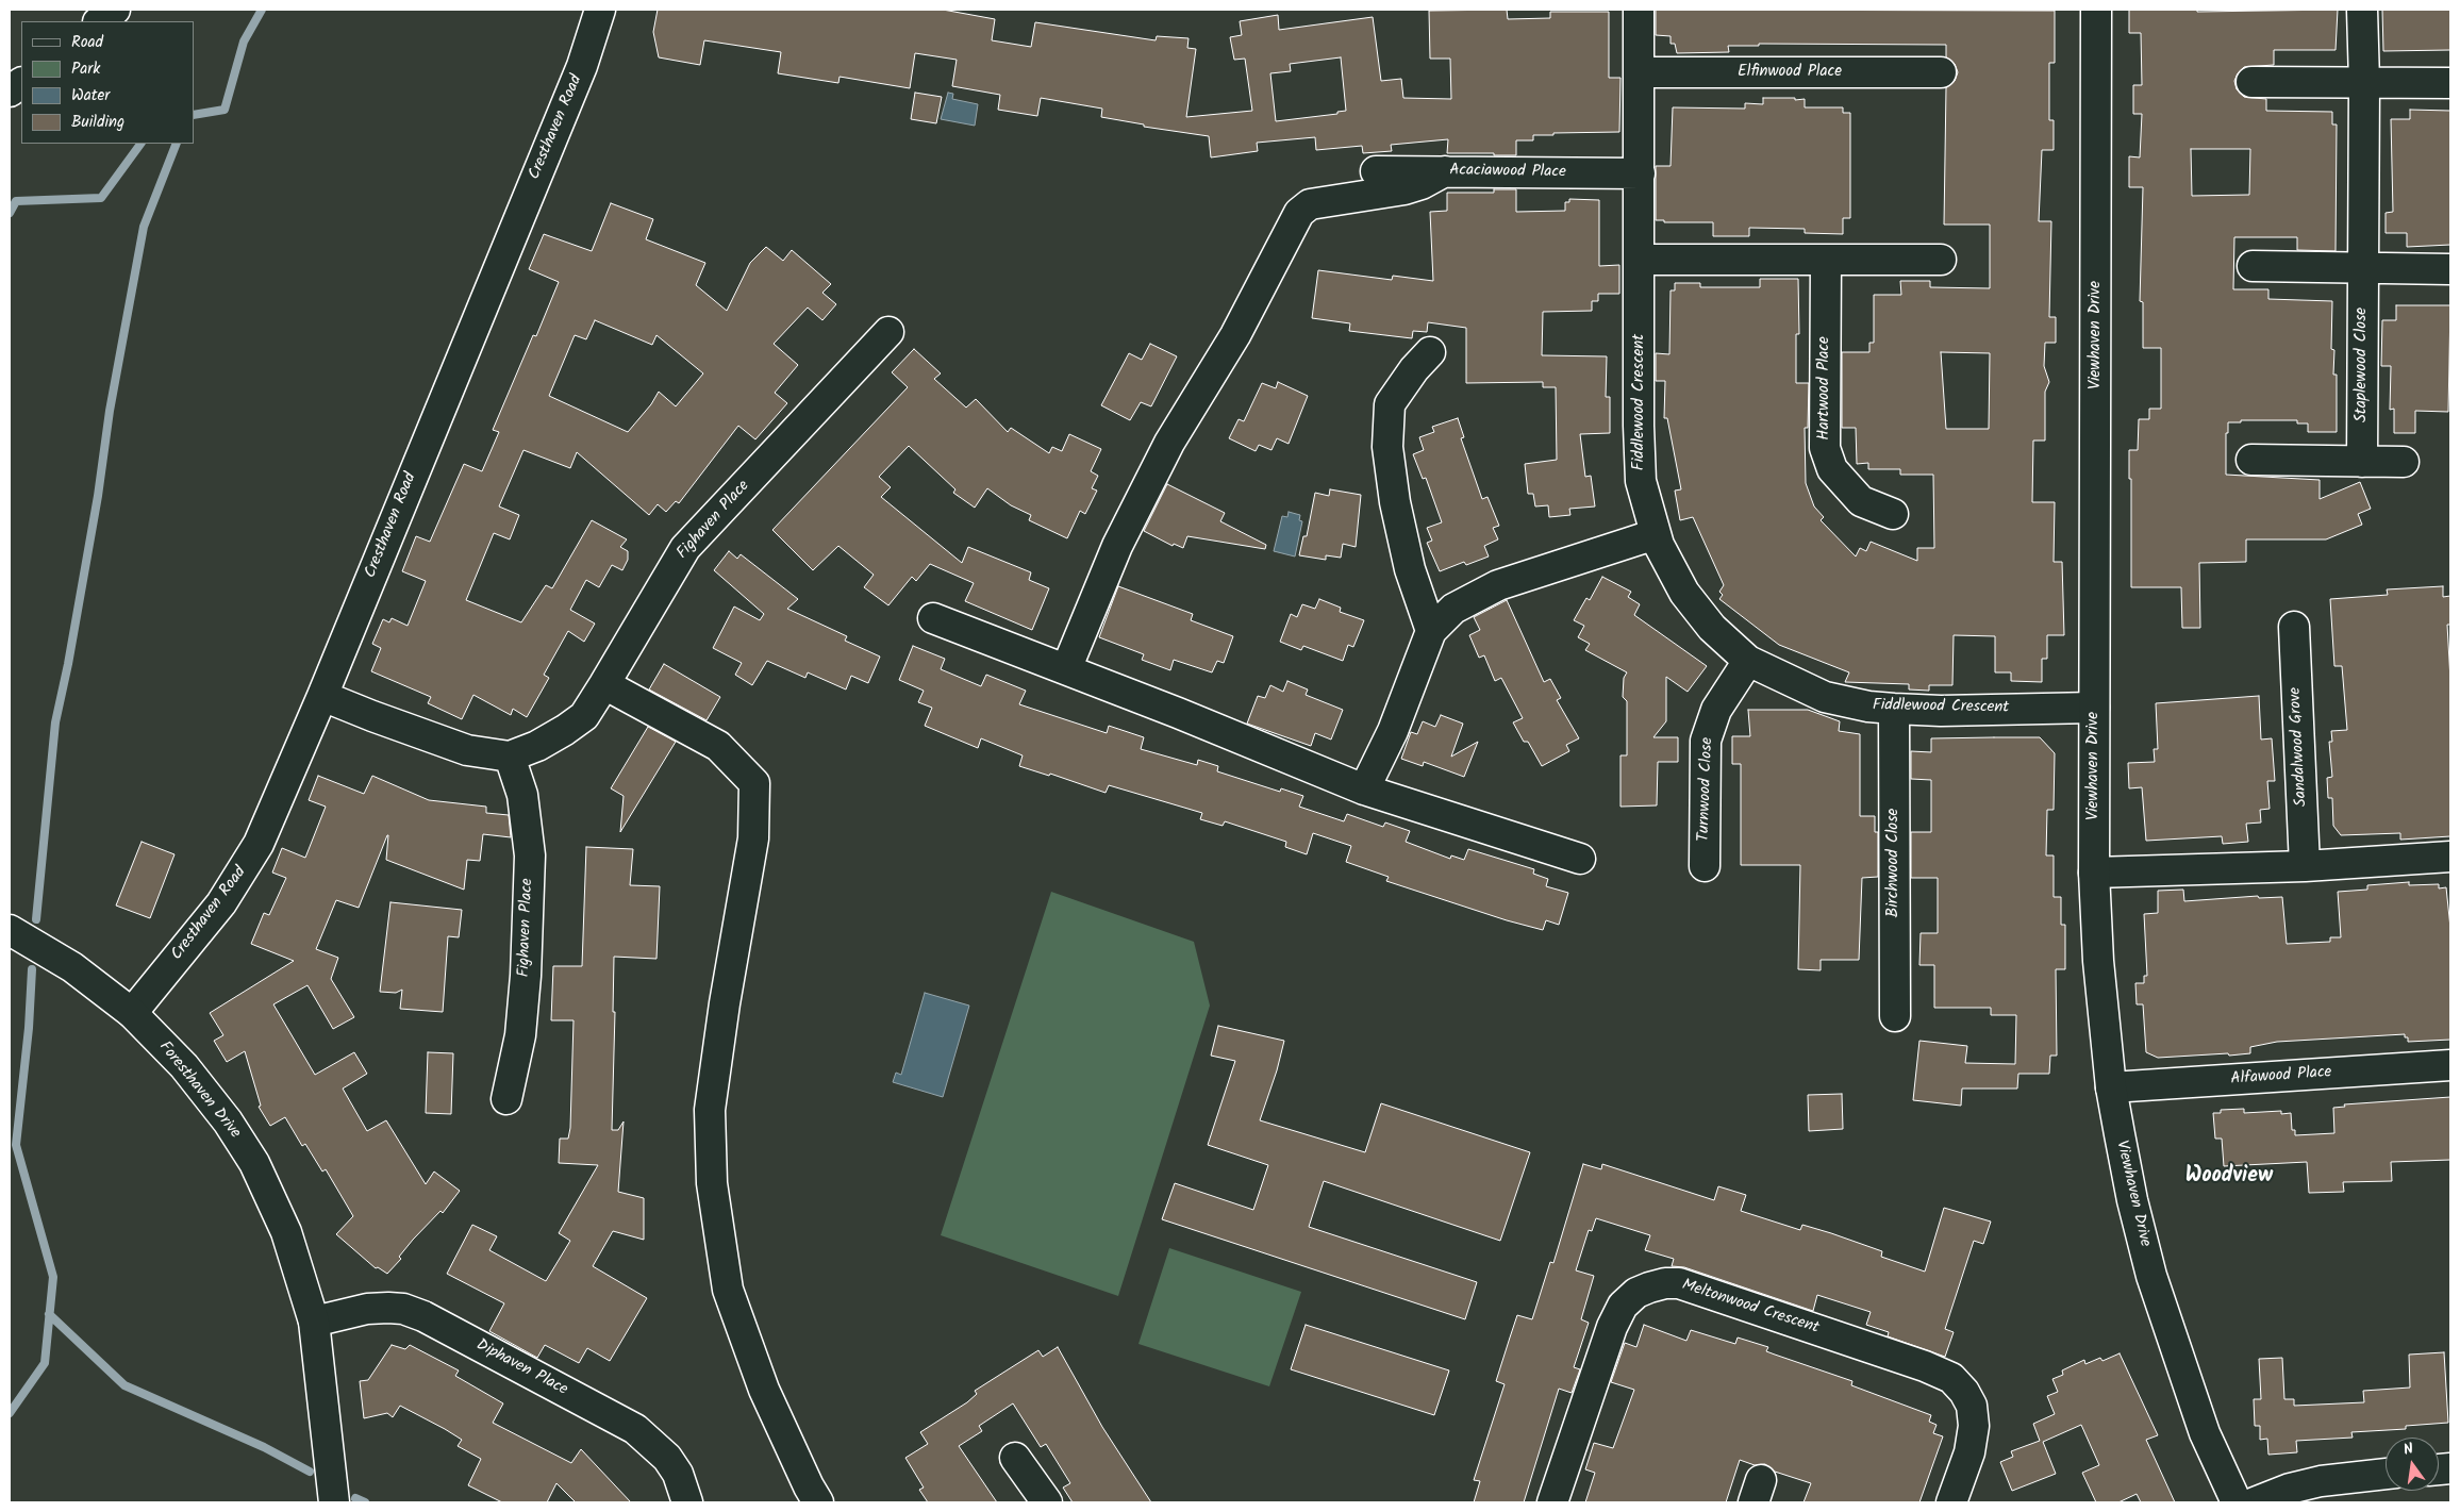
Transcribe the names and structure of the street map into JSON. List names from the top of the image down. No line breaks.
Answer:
{"streets":{"street":["Elfinwood Place","Cresthaven Road","Acaciawood Place","Viewhaven Drive","Staplewood Close","Hartwood Place","Fiddlewood Crescent","Fighaven Place","Sandalwood Grove","Turnwood Close","Birchwood Close","Alfawood Place","Foresthaven Drive","Meltonwood Crescent","Diphaven Place"]},"crossings":[["Elfinwood Place","Fiddlewood Crescent"],["Cresthaven Road","Fighaven Place"],["Cresthaven Road","Foresthaven Drive"],["Acaciawood Place","Fiddlewood Crescent"],["Viewhaven Drive","Fiddlewood Crescent"],["Viewhaven Drive","Alfawood Place"],["Fiddlewood Crescent","Turnwood Close"],["Fiddlewood Crescent","Birchwood Close"],["Foresthaven Drive","Diphaven Place"]],"districts":["Woodview"],"legend":["Road","Park","Water","Building"],"north":"top"}
